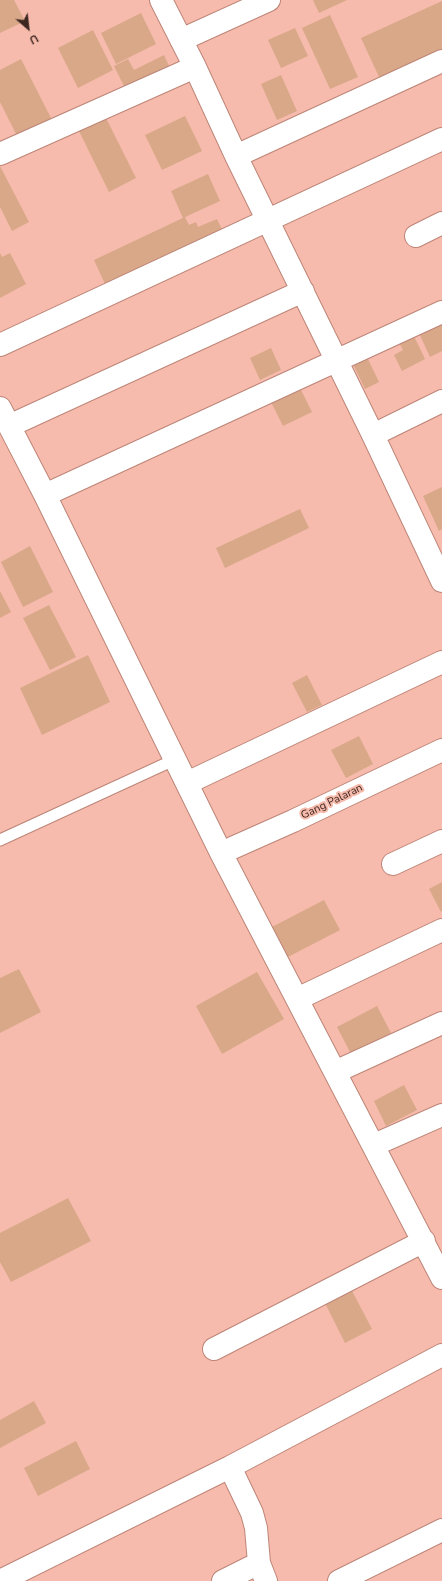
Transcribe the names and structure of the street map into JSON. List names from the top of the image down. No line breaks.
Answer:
{"streets":{"street":["Gang Palaran"]},"north":"bottom right"}
